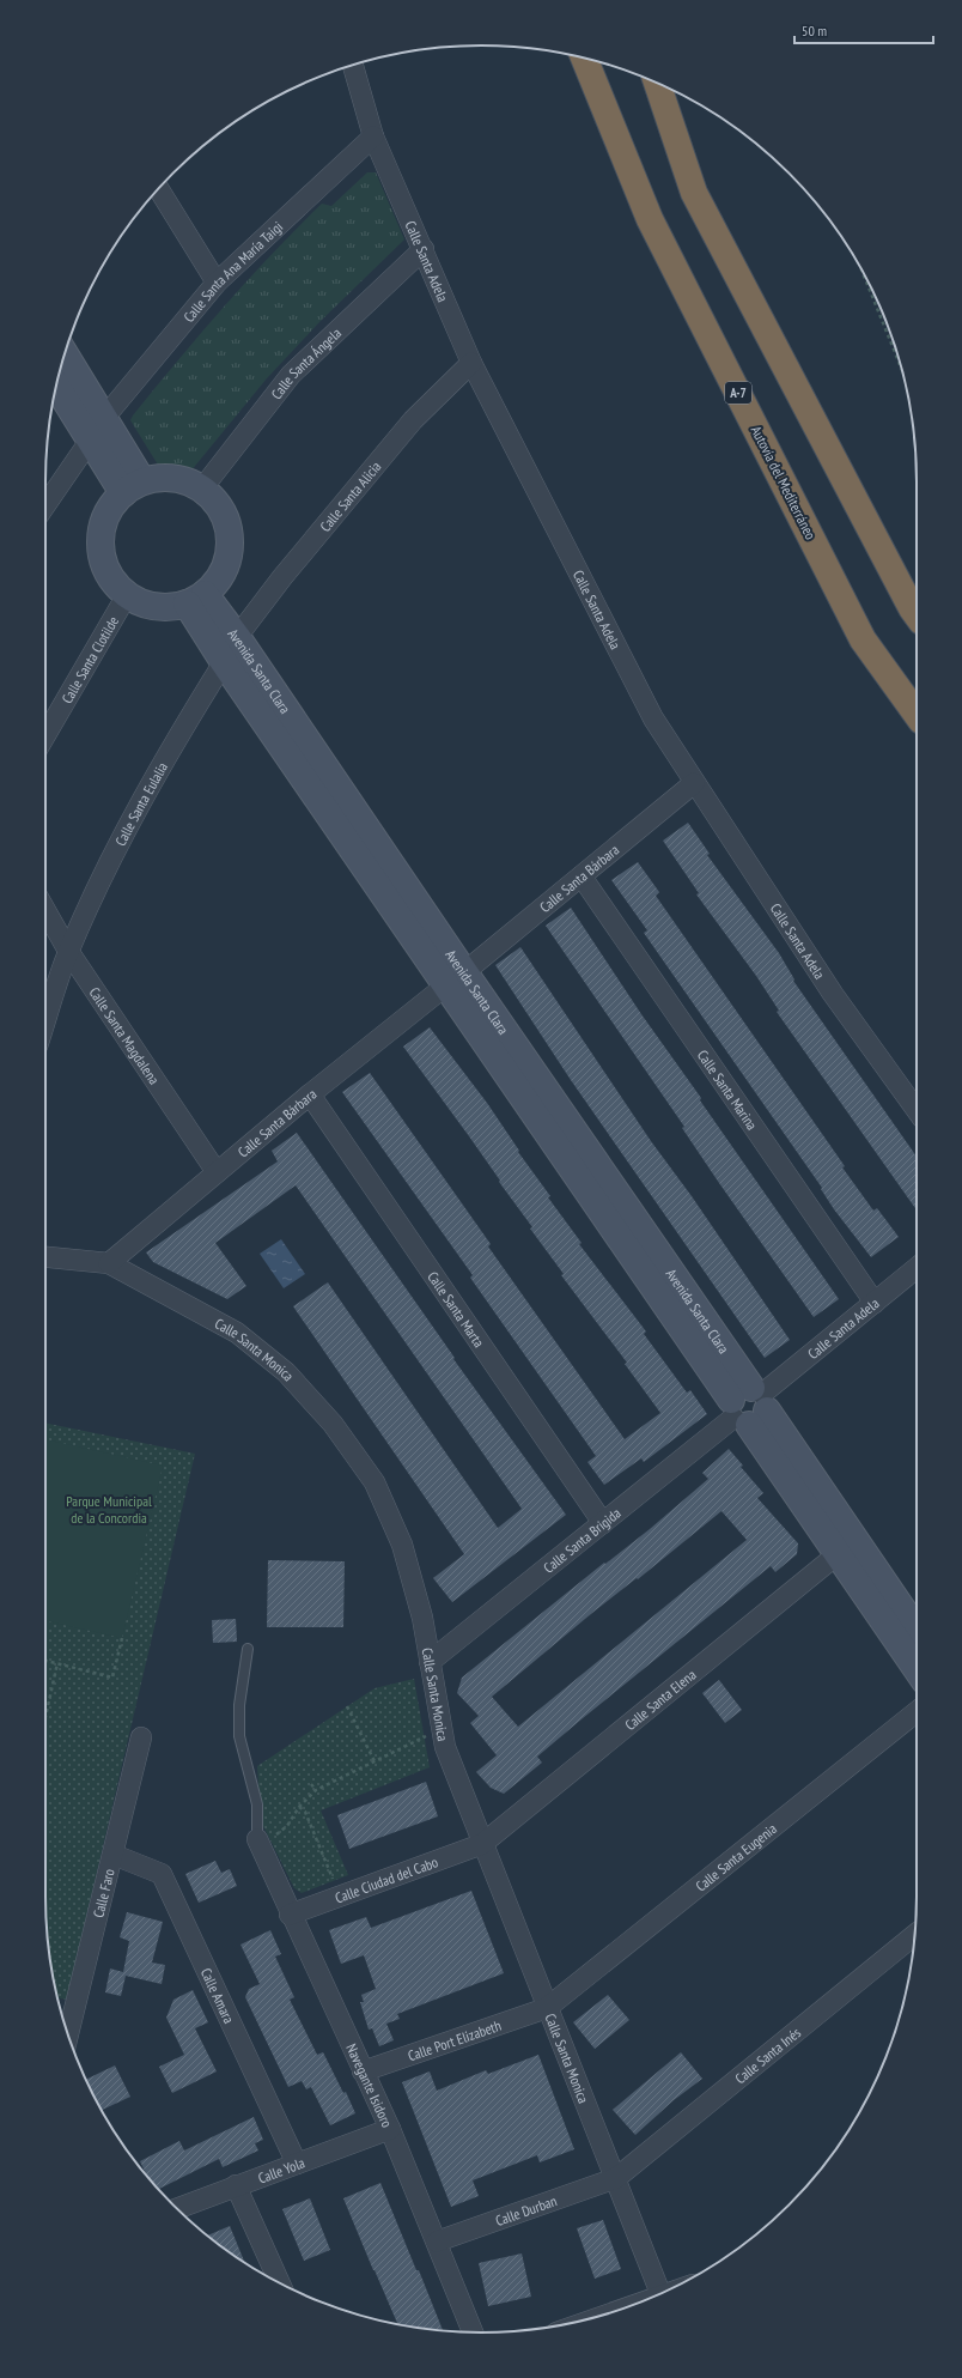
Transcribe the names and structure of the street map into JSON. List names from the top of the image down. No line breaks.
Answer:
{"streets":{"highway":["A-7","Autovía del Mediterráneo"],"street":["Calle Santa Adela","Calle Santa Ana María Taigi","Calle Santa Ángela","Calle Santa Alicia","Calle Santa Clotilde","Avenida Santa Clara","Calle Santa Eulalia","Calle Santa Bárbara","Calle Santa Magdalena","Calle Santa Marina","Calle Santa Marta","Calle Santa Monica","Calle Santa Brigida","Calle Santa Elena","Calle Santa Eugenia","Calle Ciudad del Cabo","Calle Faro","Calle Amara","Calle Port Elizabeth","Calle Santa Inés","Navegante Isidoro","Calle Yola","Calle Durban"]},"crossings":[["Calle Santa Adela","Calle Santa Ana María Taigi"],["Calle Santa Adela","Calle Santa Ángela"],["Calle Santa Adela","Calle Santa Alicia"],["Calle Santa Adela","Avenida Santa Clara"],["Calle Santa Adela","Calle Santa Bárbara"],["Calle Santa Adela","Calle Santa Marina"],["Calle Santa Adela","Calle Santa Brigida"],["Calle Santa Ángela","Calle Santa Clotilde"],["Calle Santa Ángela","Avenida Santa Clara"],["Calle Santa Alicia","Avenida Santa Clara"],["Calle Santa Clotilde","Avenida Santa Clara"],["Avenida Santa Clara","Calle Santa Eulalia"],["Avenida Santa Clara","Calle Santa Bárbara"],["Avenida Santa Clara","Calle Santa Brigida"],["Avenida Santa Clara","Calle Santa Elena"],["Calle Santa Eulalia","Calle Santa Magdalena"],["Calle Santa Bárbara","Calle Santa Magdalena"],["Calle Santa Bárbara","Calle Santa Marina"],["Calle Santa Bárbara","Calle Santa Marta"],["Calle Santa Bárbara","Calle Santa Monica"],["Calle Santa Marta","Calle Santa Brigida"],["Calle Santa Monica","Calle Santa Brigida"],["Calle Santa Monica","Calle Santa Elena"],["Calle Santa Monica","Calle Santa Eugenia"],["Calle Santa Monica","Calle Ciudad del Cabo"],["Calle Santa Monica","Calle Port Elizabeth"],["Calle Santa Monica","Calle Santa Inés"],["Calle Santa Monica","Calle Durban"],["Calle Santa Elena","Calle Ciudad del Cabo"],["Calle Santa Eugenia","Calle Port Elizabeth"],["Calle Ciudad del Cabo","Navegante Isidoro"],["Calle Faro","Calle Amara"],["Calle Amara","Calle Yola"],["Calle Port Elizabeth","Navegante Isidoro"],["Calle Santa Inés","Calle Durban"],["Navegante Isidoro","Calle Yola"],["Navegante Isidoro","Calle Durban"]],"parks":["Parque Municipal de la Concordia"],"scale_bar":"50 m"}
